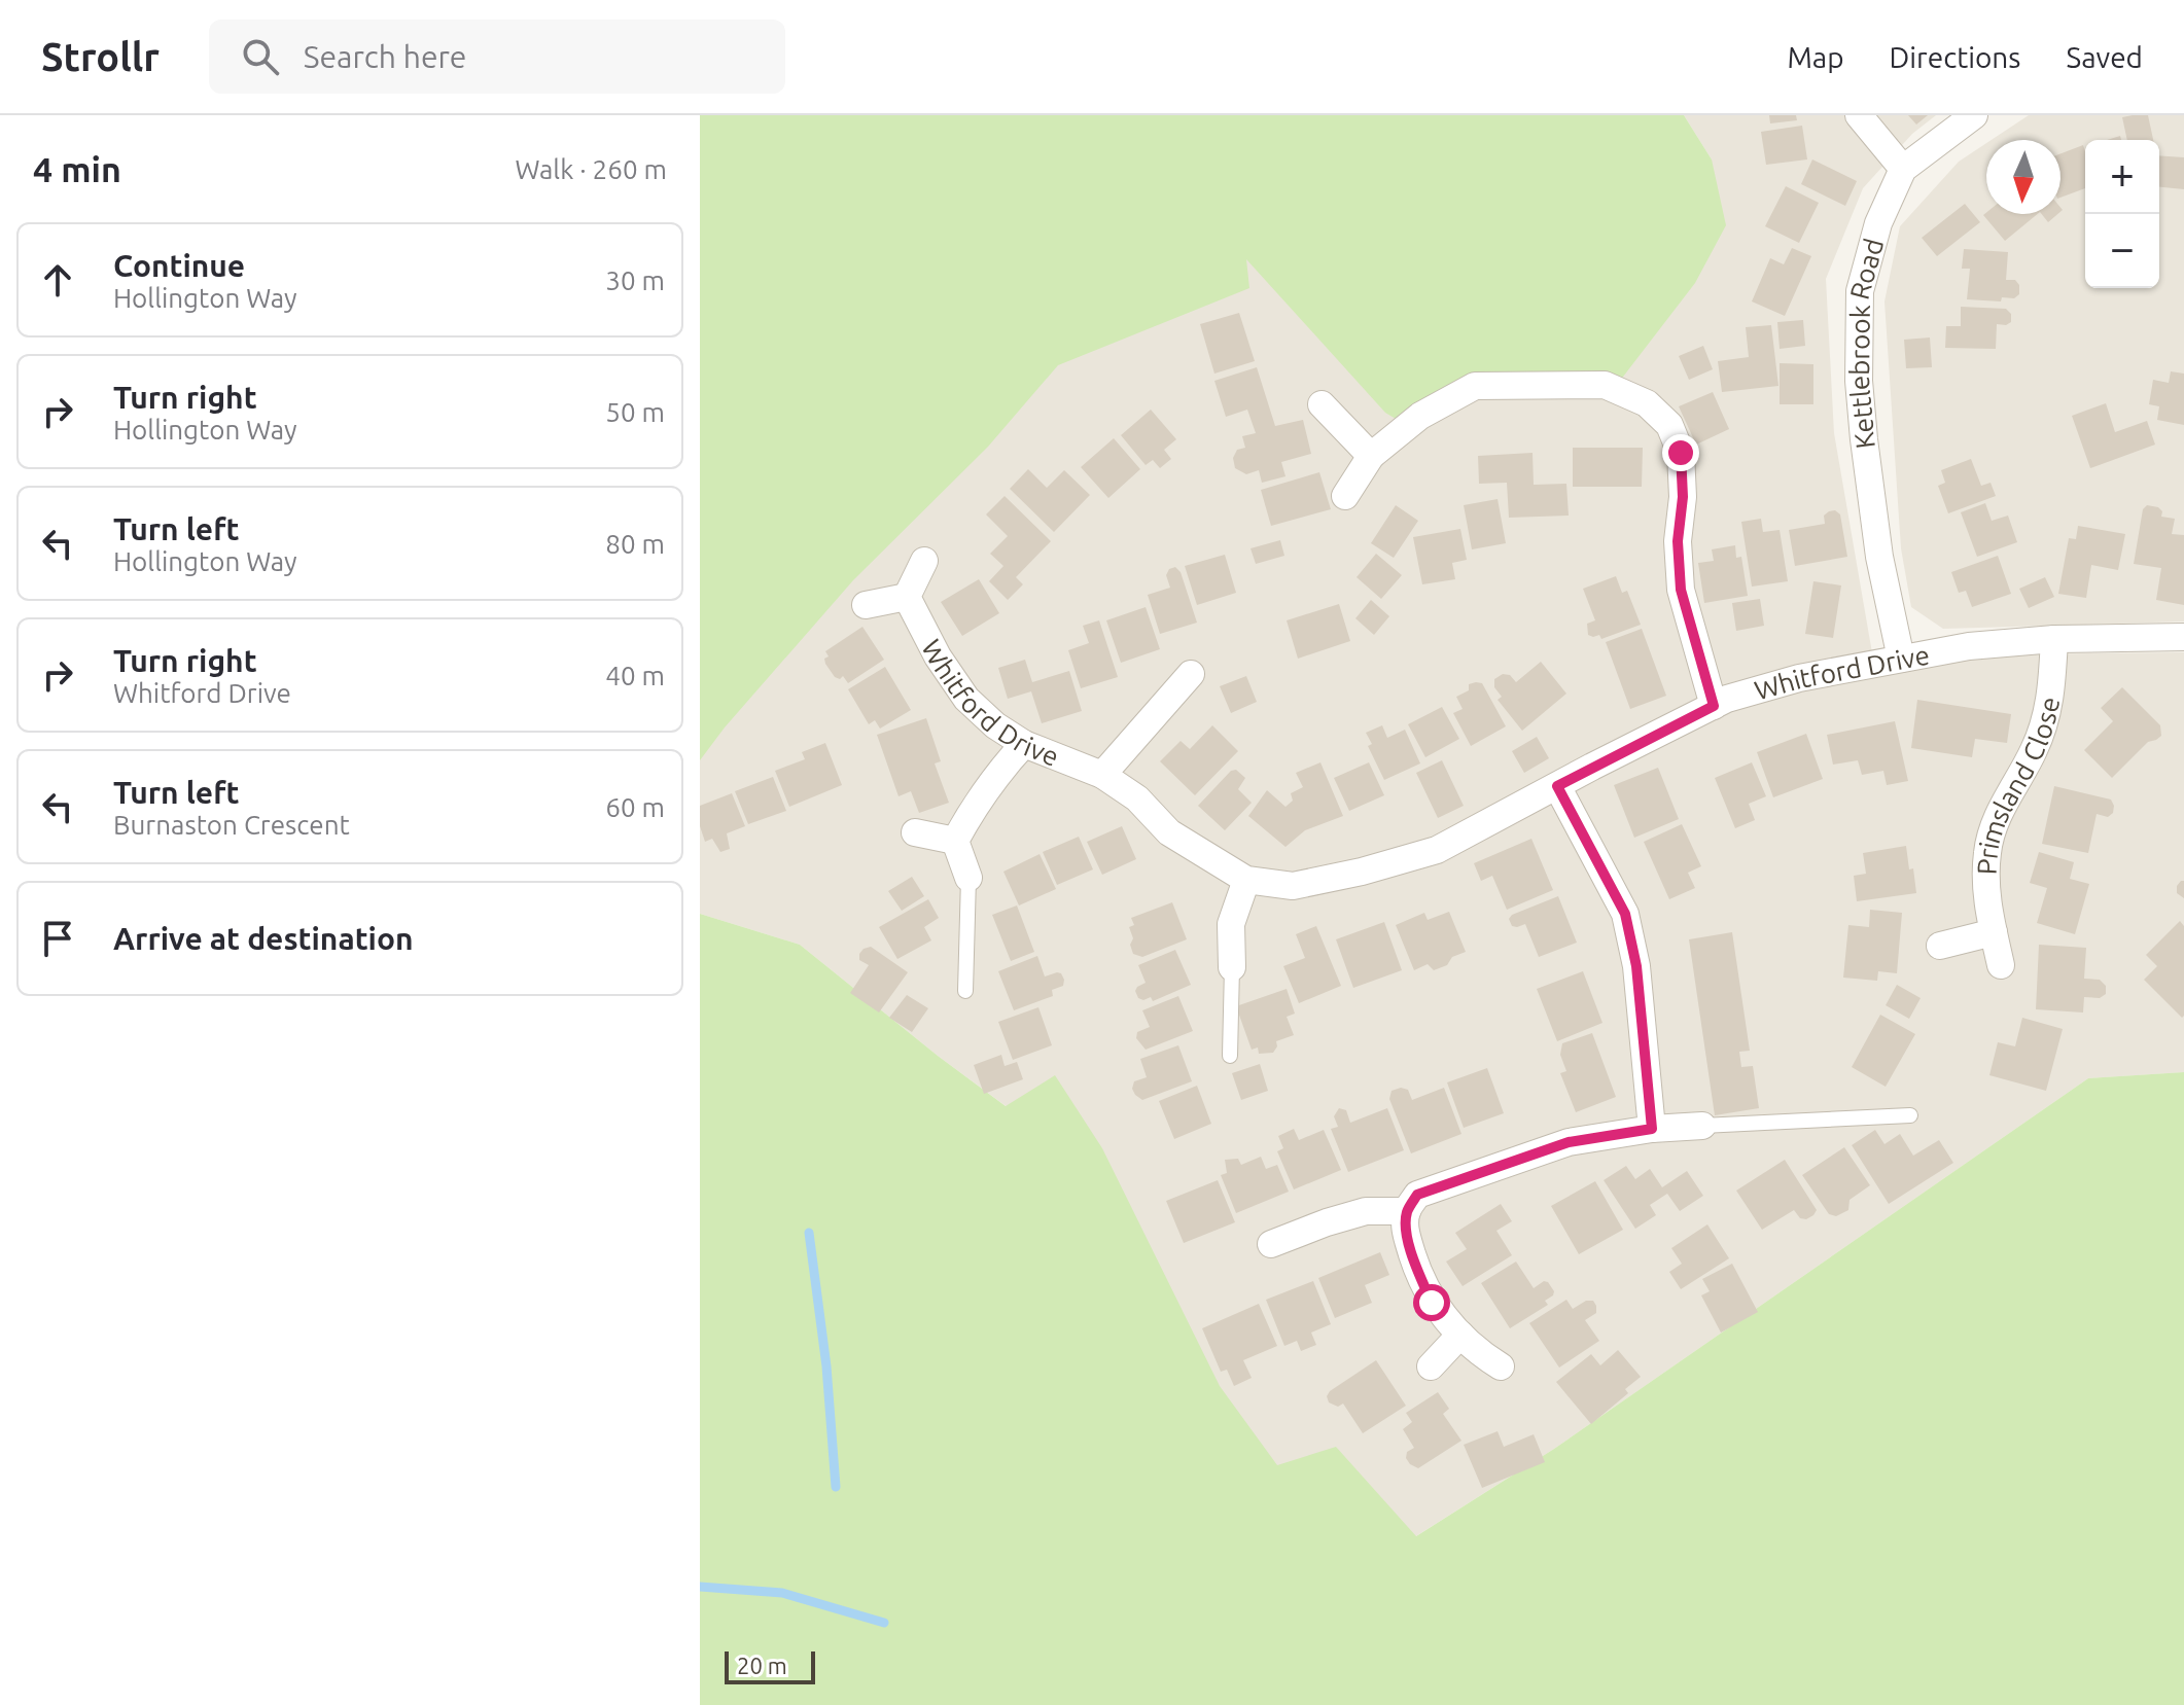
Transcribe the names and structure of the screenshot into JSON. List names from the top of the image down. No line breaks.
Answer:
{"streets":{"street":["Kettlebrook Road","Whitford Drive","Primsland Close"]},"crossings":[["Kettlebrook Road","Whitford Drive"],["Whitford Drive","Primsland Close"]],"scale_bar":"20 m","north":"bottom","page":{"header":"Strollr","search":"Search here","nav":["Map","Directions","Saved"],"heading":["4 min","Walk · 260 m"],"map_buttons":["+","−"],"list":[["Continue","Hollington Way","30 m"],["Turn right","Hollington Way","50 m"],["Turn left","Hollington Way","80 m"],["Turn right","Whitford Drive","40 m"],["Turn left","Burnaston Crescent","60 m"],"Arrive at destination"],"scale":"20 m"}}
